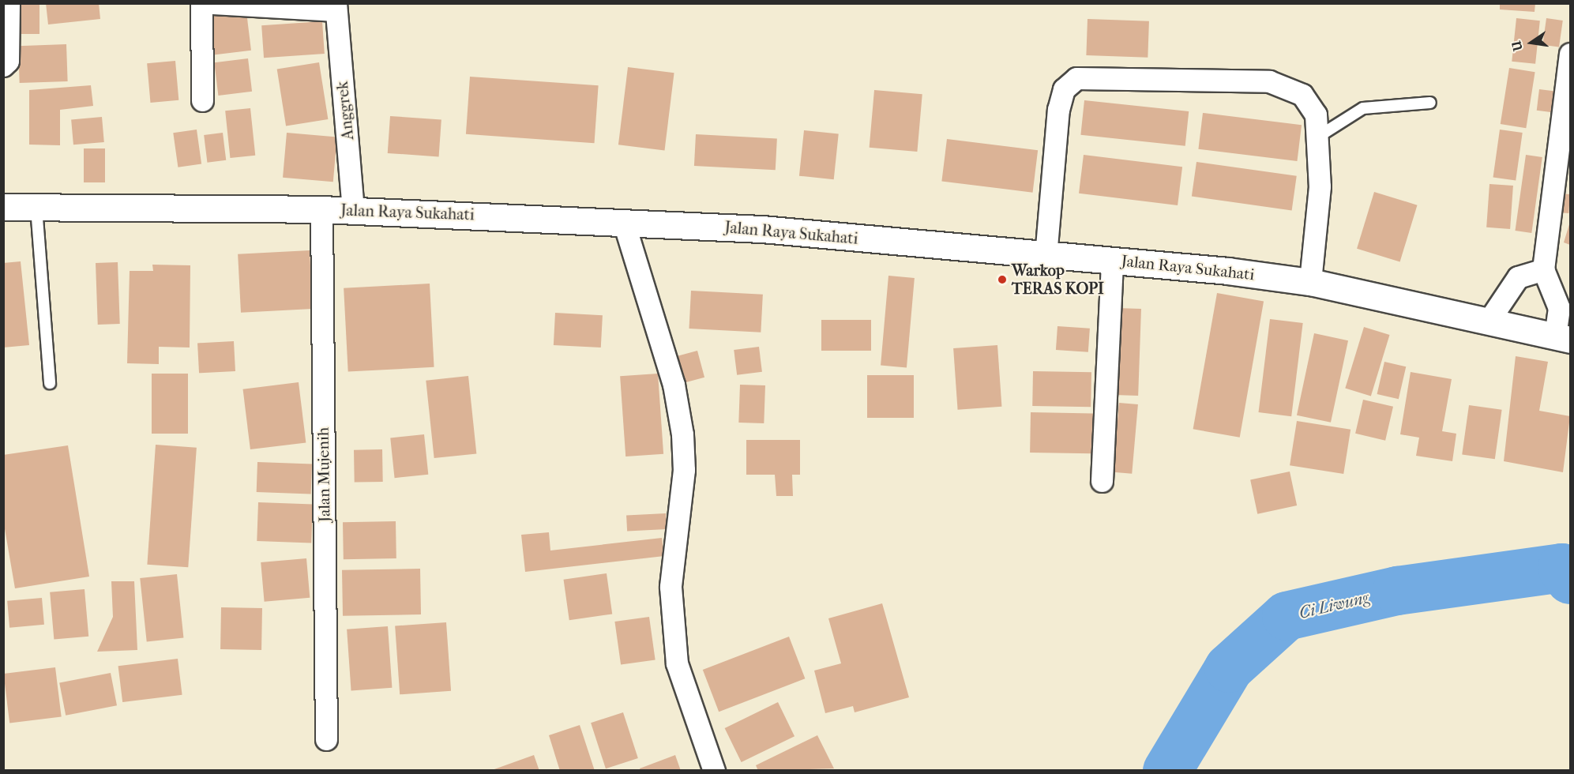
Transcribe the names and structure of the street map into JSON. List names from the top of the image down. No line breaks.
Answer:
{"streets":{"main road":["Jalan Raya Sukahati"],"street":["Anggrek","Jalan Mujenih"]},"crossings":[["Anggrek","Jalan Raya Sukahati"],["Jalan Raya Sukahati","Jalan Mujenih"]],"water":["Ci Liwung"],"places":["Warkop TERAS KOPI"],"north":"left"}
